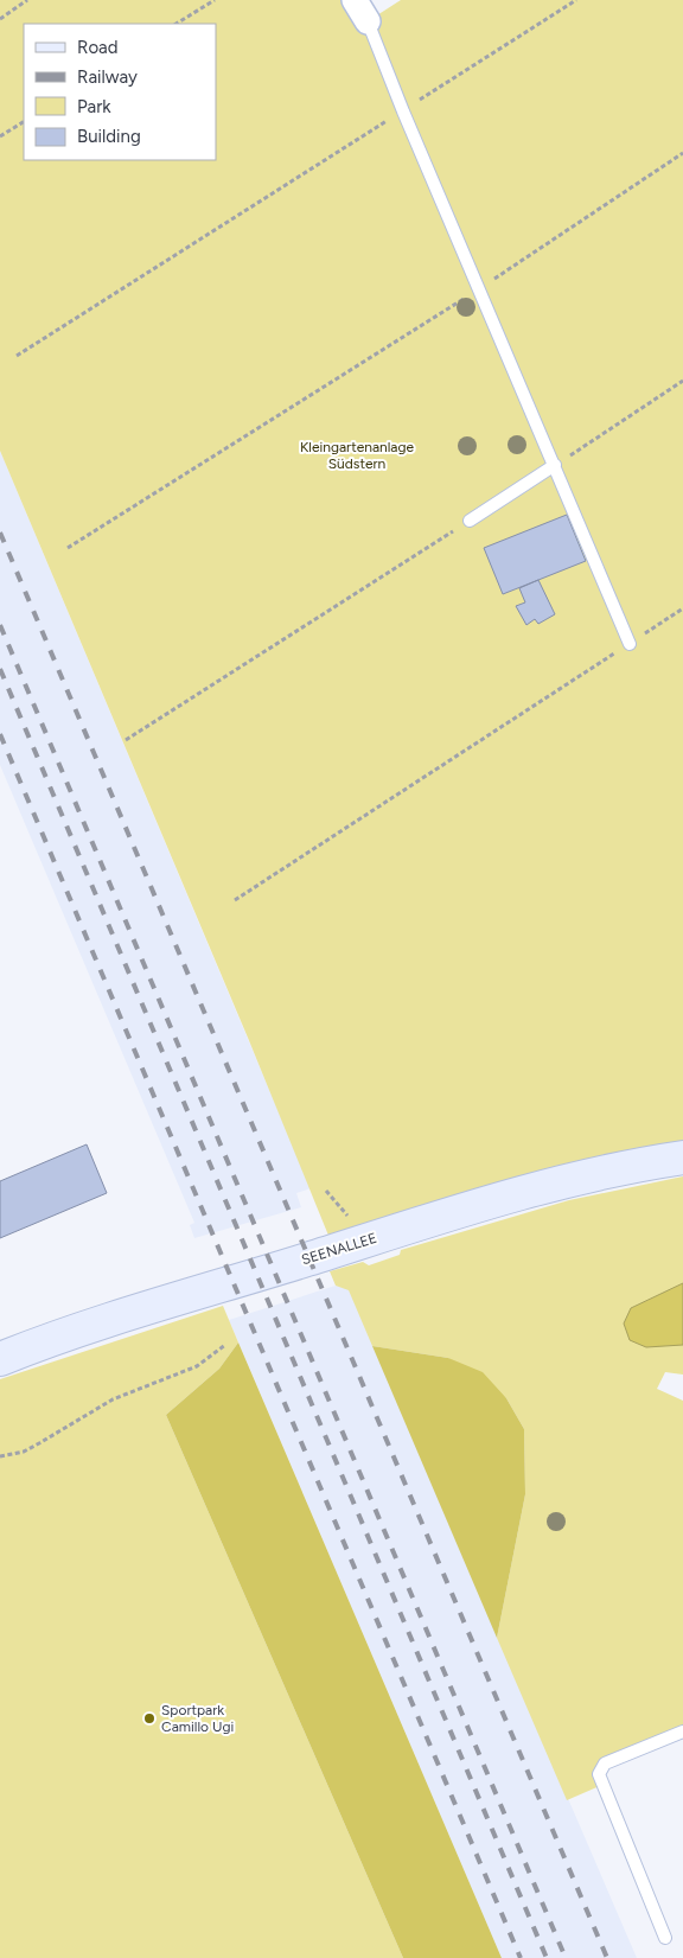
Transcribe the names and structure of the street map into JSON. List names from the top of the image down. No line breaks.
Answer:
{"streets":{"main road":["SEENALLEE"]},"parks":["Kleingartenanlage Südstern"],"places":["Sportpark Camillo Ugi"],"legend":["Road","Railway","Park","Building"]}
